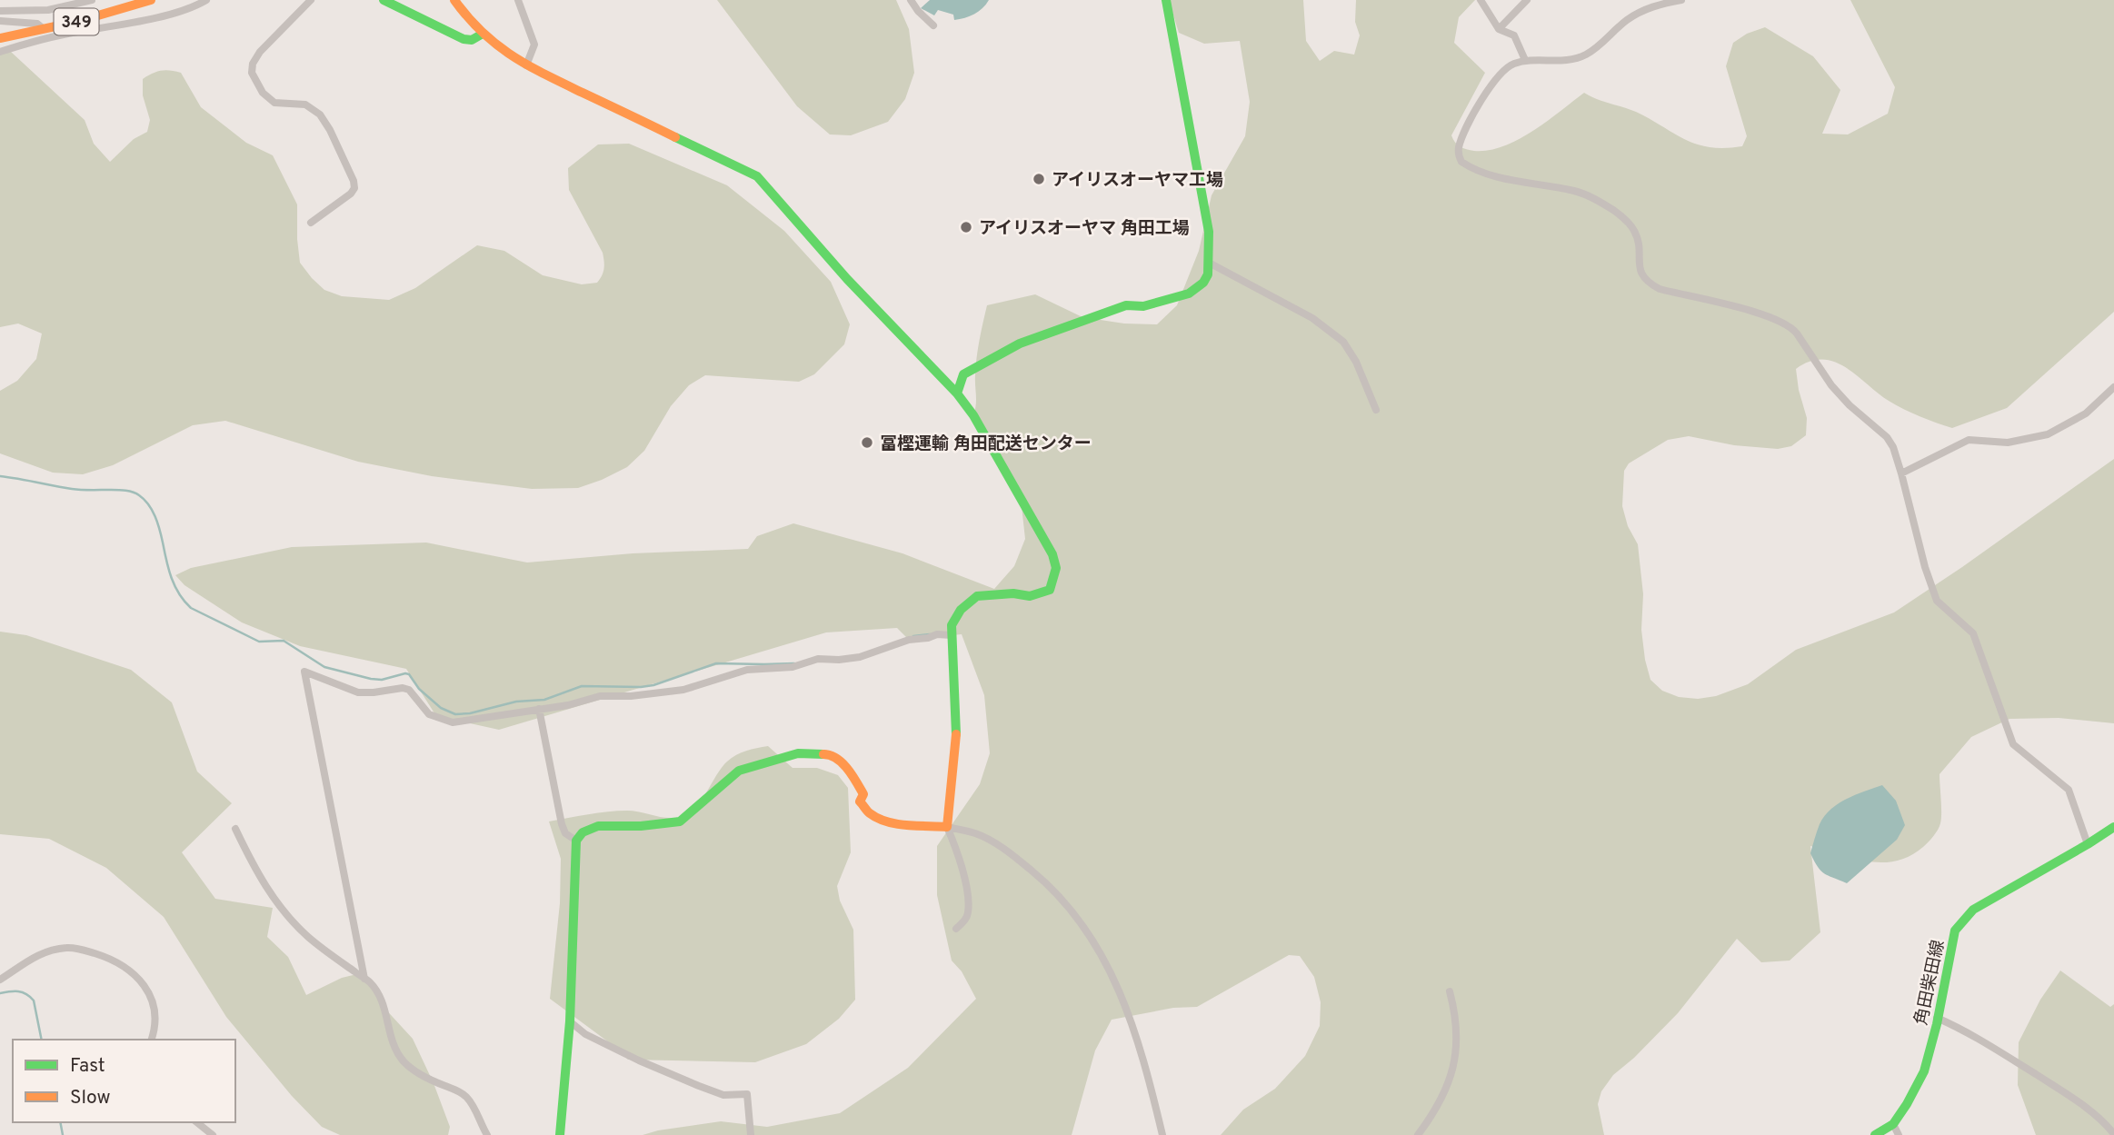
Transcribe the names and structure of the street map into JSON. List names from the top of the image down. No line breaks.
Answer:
{"streets":{"main road":["349","角田柴田線"]},"places":["アイリスオーヤマ工場","アイリスオーヤマ 角田工場","冨樫運輸 角田配送センター"],"legend":["Fast","Slow"]}
